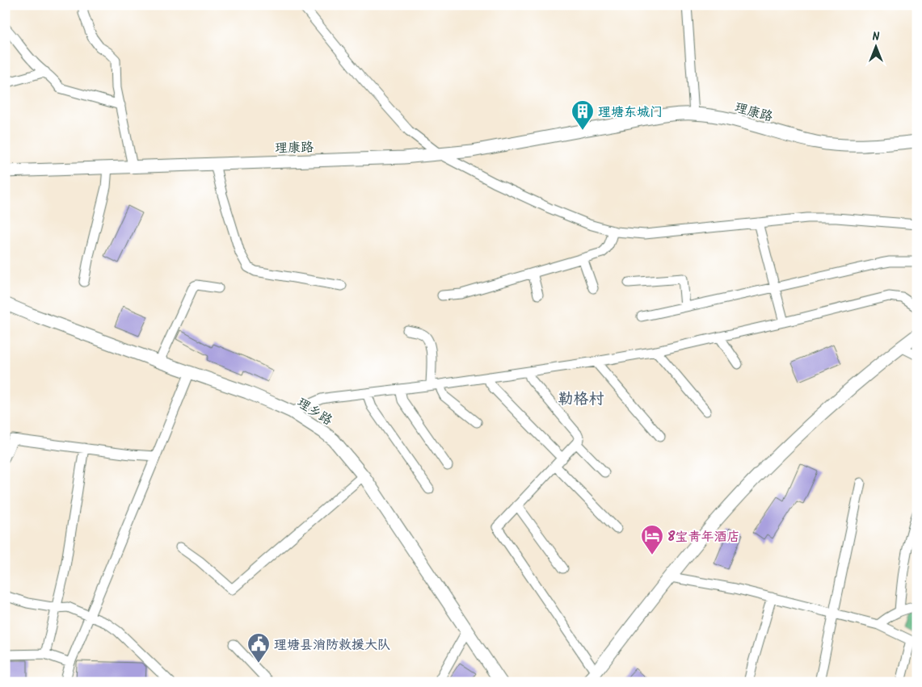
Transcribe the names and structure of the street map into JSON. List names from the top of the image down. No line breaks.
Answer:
{"streets":{"main road":["理康路","理乡路"]},"districts":["勒格村"],"places":{"building":["理塘东城门"],"hotel":["8宝青年酒店"],"public building":["理塘县消防救援大队"]},"north":"top"}
